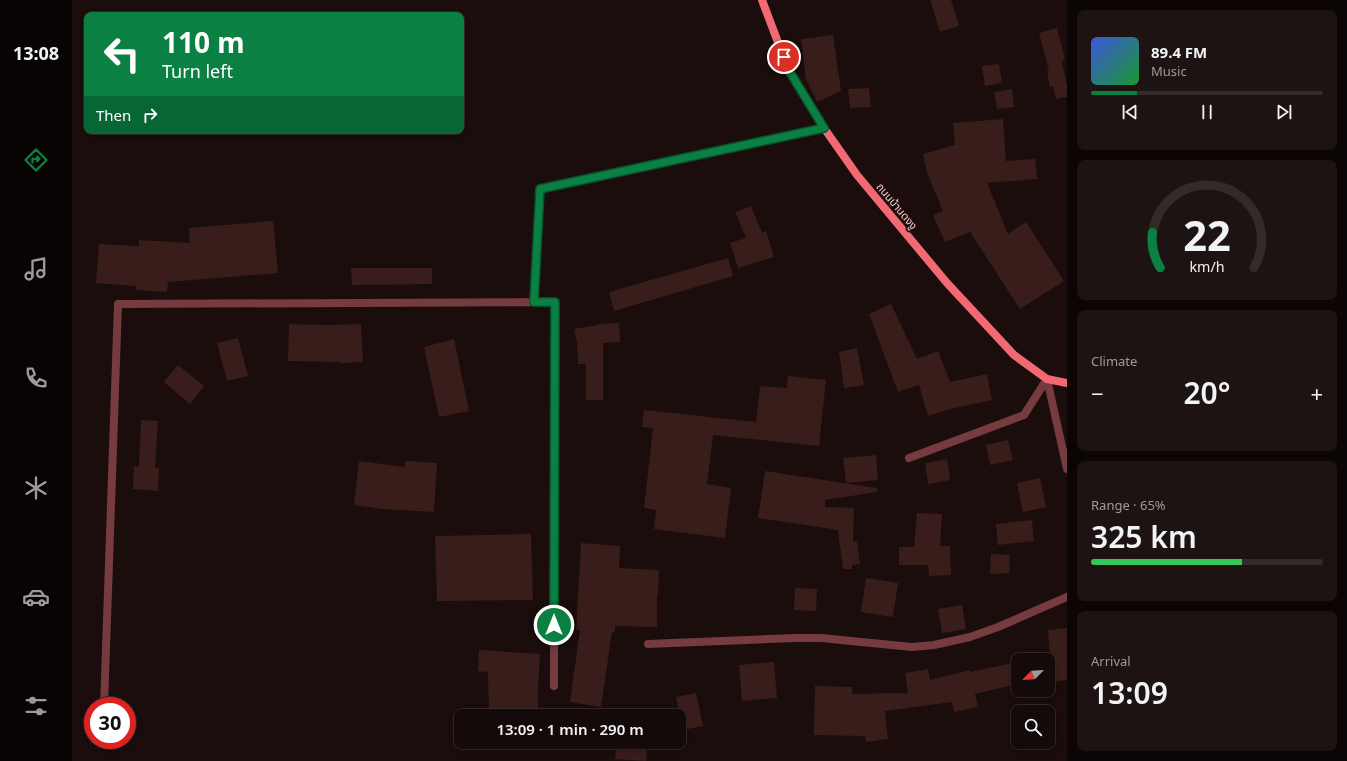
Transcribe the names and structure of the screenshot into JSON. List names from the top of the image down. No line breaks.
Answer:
{"streets":{"street":["ถนนบ้านดงงู"]},"north":"bottom left","page":{"tabs":"13:08","turn":["110 m","Turn left"],"song":["89.4 FM","Music"],"then":"Then","tile":["Climate",["Range · 65%","325 km"],["Arrival","13:09"]],"heat":["−","20°","+"],"limit":"30","trip":"13:09 · 1 min · 290 m","gauge":["22","km/h"]}}
